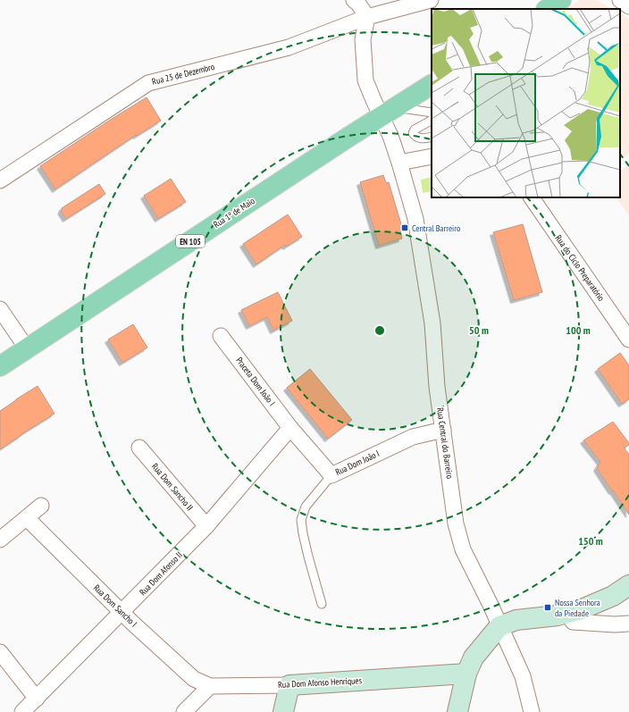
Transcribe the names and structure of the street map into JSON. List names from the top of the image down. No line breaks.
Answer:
{"streets":{"main road":["Rua 1º de Maio","EN 105"],"street":["Rua 25 de Dezembro","Rua do Ciclo Preparatório","Praceta Dom João I","Rua Central do Barreiro","Rua Dom João I","Rua Dom Sancho II","Rua Dom Afonso II","Rua Dom Sancho I","Rua Dom Afonso Henriques"]},"crossings":[["Rua 25 de Dezembro","Rua Central do Barreiro"],["Rua 1º de Maio","Rua Central do Barreiro"],["Praceta Dom João I","Rua Dom João I"],["Praceta Dom João I","Rua Dom Afonso II"],["Rua Central do Barreiro","Rua Dom João I"],["Rua Dom João I","Rua Dom Afonso II"],["Rua Dom Sancho II","Rua Dom Afonso II"],["Rua Dom Afonso II","Rua Dom Sancho I"],["Rua Dom Sancho I","Rua Dom Afonso Henriques"]],"places":{"transit":["Central Barreiro","Nossa Senhora da Piedade"]},"rings":["50 m","100 m","150 m"]}
